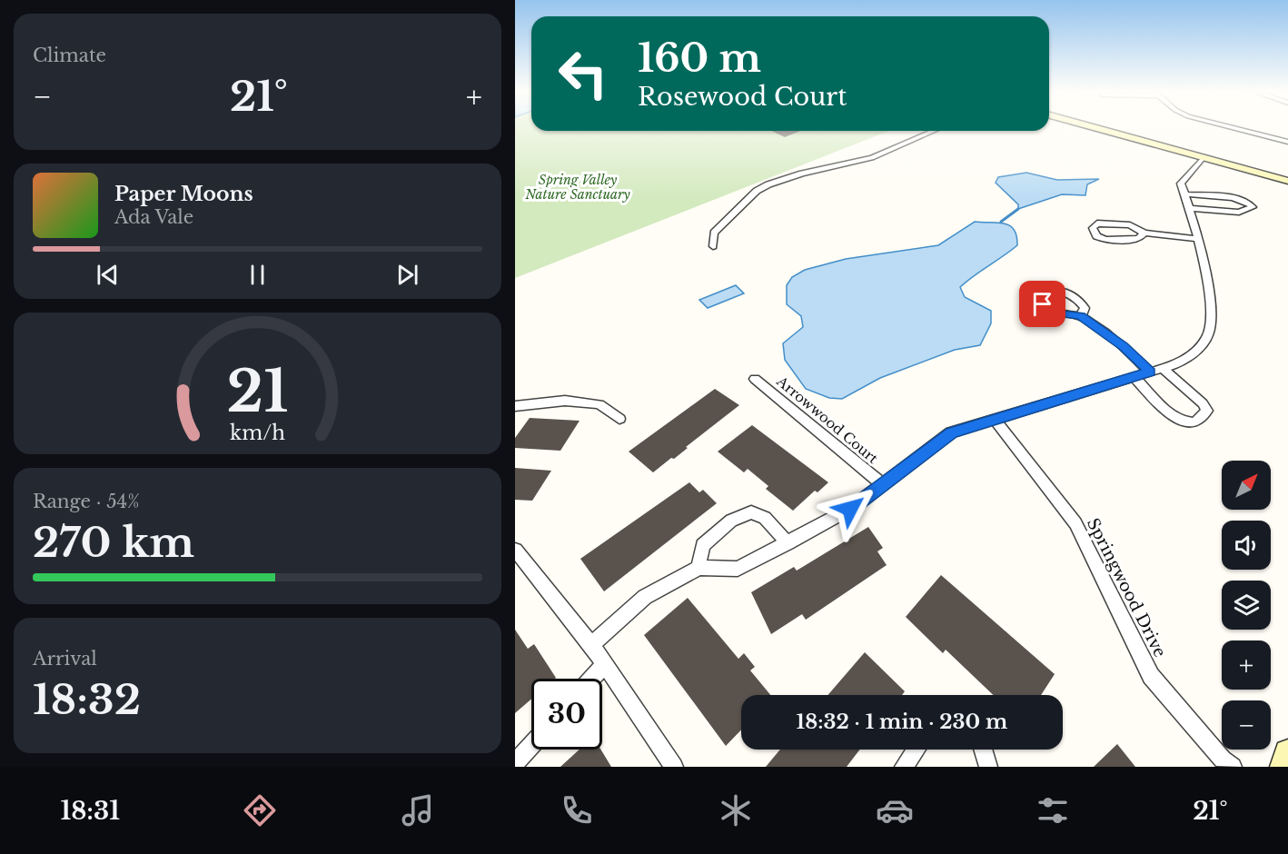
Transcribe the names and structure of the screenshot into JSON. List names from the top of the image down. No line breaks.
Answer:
{"streets":{"street":["Arrowwood Court","Springwood Drive"]},"parks":["Spring Valley Nature Sanctuary"],"north":"top right","page":{"tile":["Climate",["Range · 54%","270 km"],["Arrival","18:32"]],"turn":["160 m","Rosewood Court"],"heat":["−","21°","+"],"song":["Paper Moons","Ada Vale"],"map_buttons":["+","−"],"limit":"30","trip":"18:32 · 1 min · 230 m","tabs":["18:31","21°"],"gauge":["21","km/h"]}}
